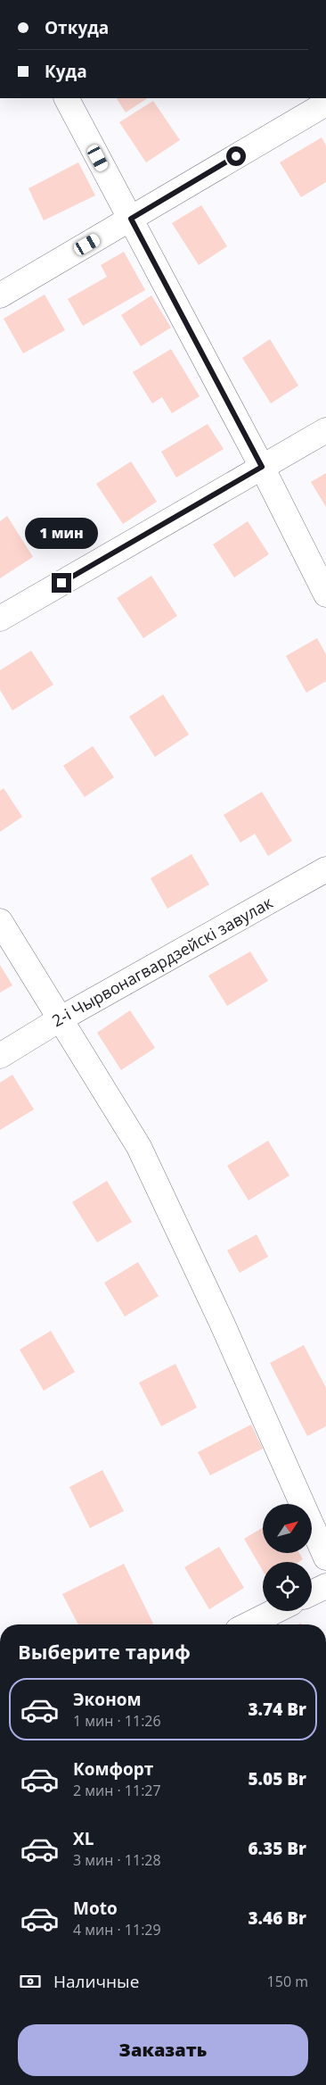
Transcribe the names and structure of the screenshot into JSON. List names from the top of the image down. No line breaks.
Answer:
{"streets":{"street":["2-і Чырвонагвардзейскі завулак"]},"north":"top right","page":{"banner":["Откуда","Куда"],"bubble":"1 мин","heading":"Выберите тариф","list":[{"name":"Эконом","note":"1 мин · 11:26","value":"3.74 Br"},{"name":"Комфорт","note":"2 мин · 11:27","value":"5.05 Br"},{"name":"XL","note":"3 мин · 11:28","value":"6.35 Br"},{"name":"Moto","note":"4 мин · 11:29","value":"3.46 Br"}],"pay":["Наличные","150 m"],"buttons":"Заказать"}}
